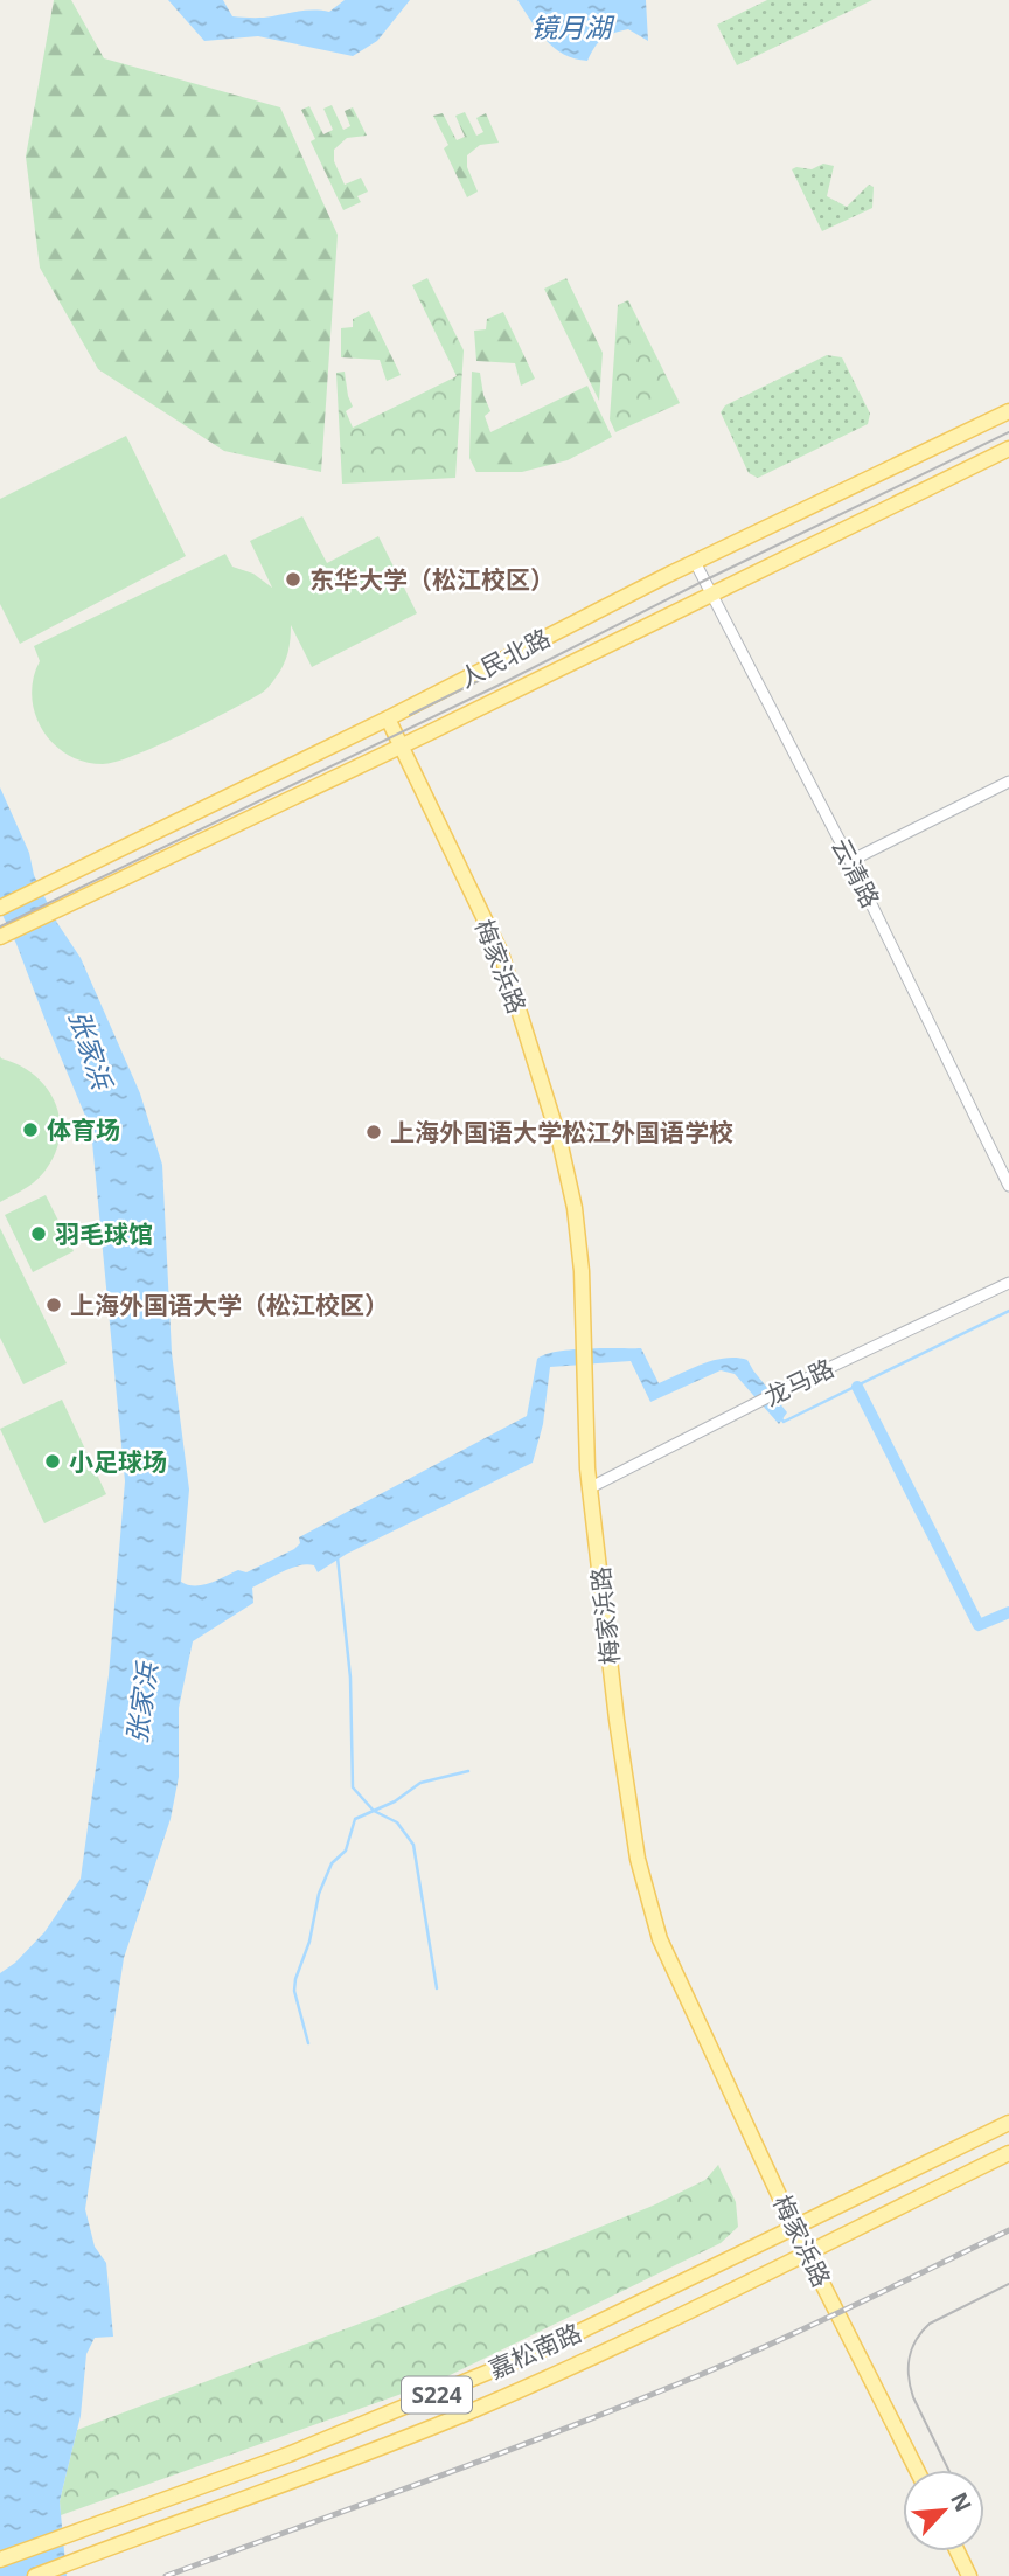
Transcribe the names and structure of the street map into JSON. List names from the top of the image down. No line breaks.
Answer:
{"streets":{"main road":["人民北路","梅家浜路","嘉松南路","S224"],"street":["云清路","龙马路"]},"crossings":[["人民北路","云清路"],["人民北路","梅家浜路"],["梅家浜路","龙马路"],["梅家浜路","嘉松南路"]],"water":["镜月湖","张家浜"],"places":["东华大学（松江校区）","体育场","上海外国语大学松江外国语学校","羽毛球馆","上海外国语大学（松江校区）","小足球场"],"north":"top right"}
